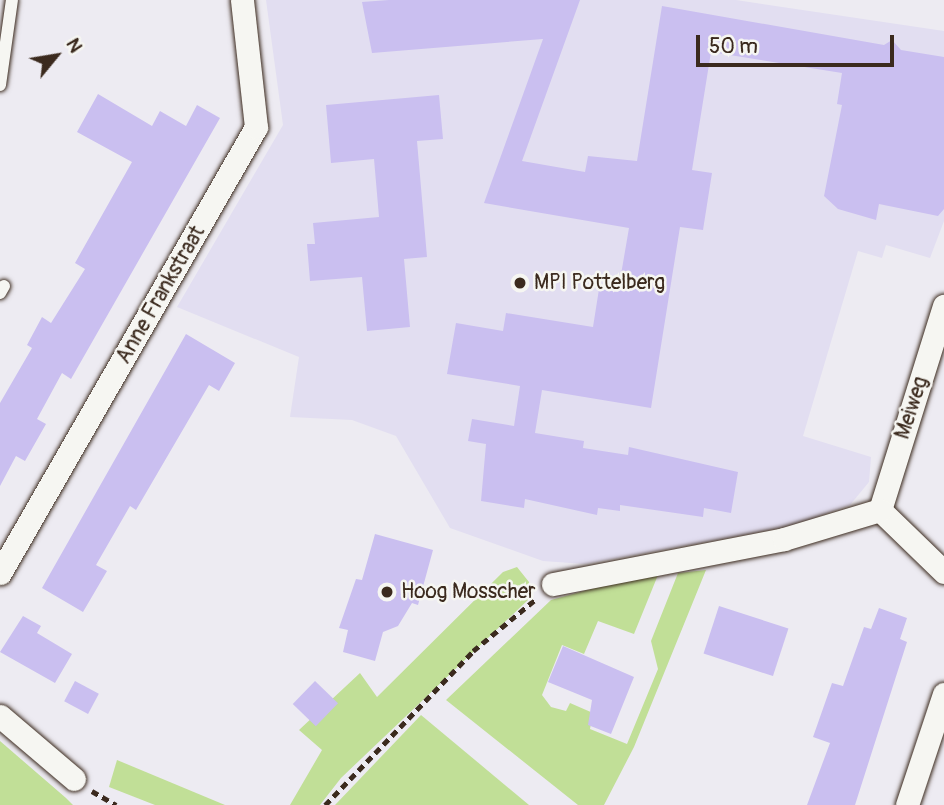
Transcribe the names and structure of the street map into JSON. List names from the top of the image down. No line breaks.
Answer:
{"streets":{"street":["Anne Frankstraat","Meiweg"]},"places":["MPI Pottelberg","Hoog Mosscher"],"scale_bar":"50 m","north":"top right"}
